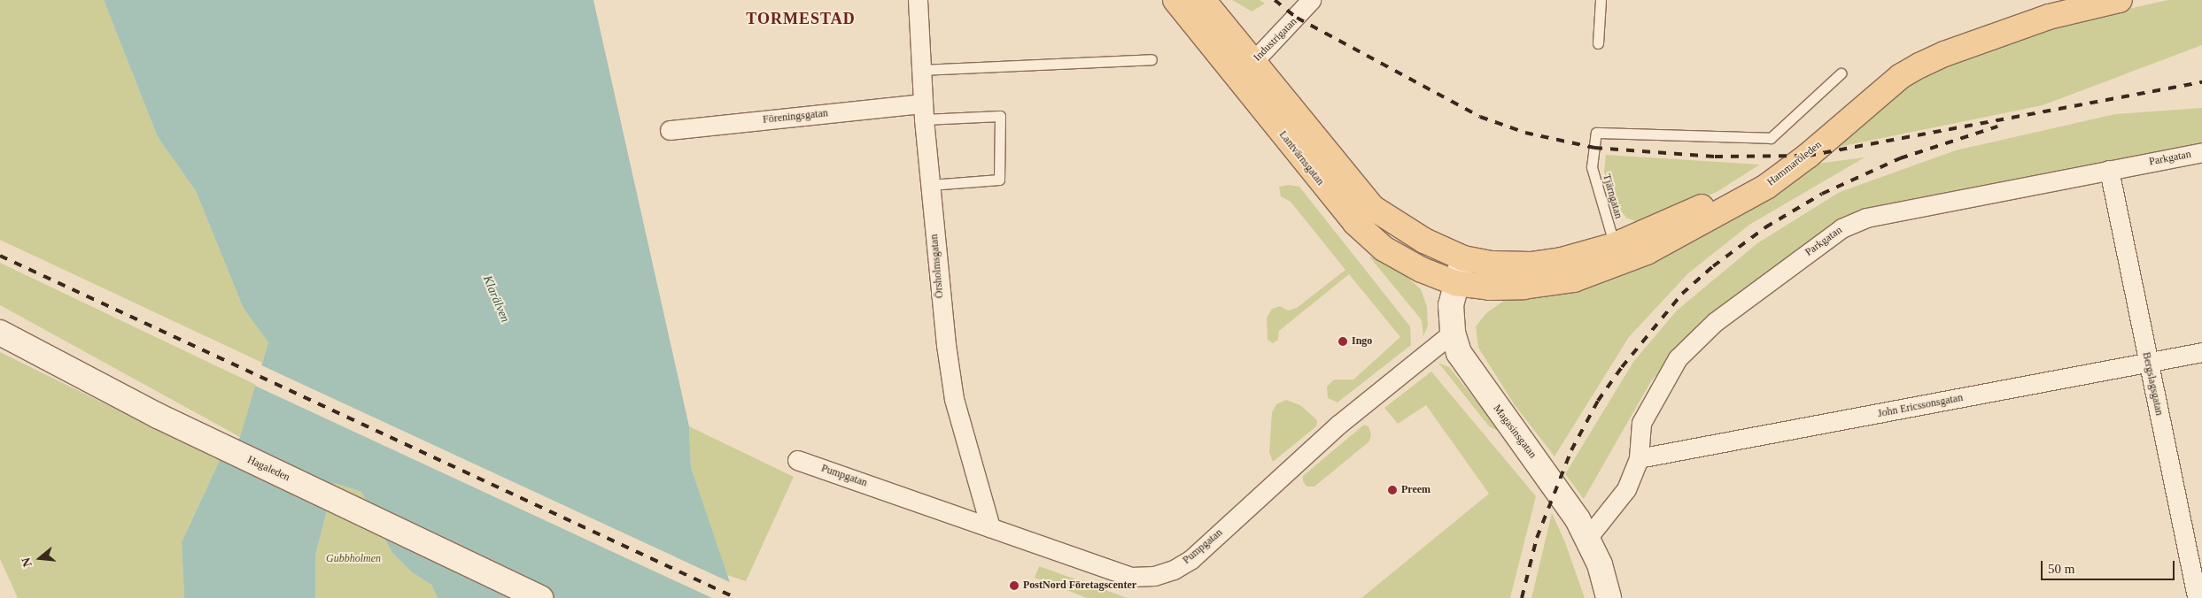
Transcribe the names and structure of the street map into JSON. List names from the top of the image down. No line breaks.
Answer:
{"streets":{"main road":["Lantvärnsgatan","Hammaröleden"],"street":["Industrigatan","Föreningsgatan","Parkgatan","Örsholmsgatan","Bergslagsgatan","John Ericssonsgatan","Magasinsgatan","Hagaleden","Pumpgatan"],"lane":["Tjärngatan"]},"crossings":[["Industrigatan","Lantvärnsgatan"],["Föreningsgatan","Örsholmsgatan"],["Lantvärnsgatan","Hammaröleden"],["Lantvärnsgatan","Magasinsgatan"],["Parkgatan","Bergslagsgatan"],["Parkgatan","John Ericssonsgatan"],["Parkgatan","Magasinsgatan"],["Hammaröleden","Tjärngatan"],["Hammaröleden","Magasinsgatan"],["Örsholmsgatan","Pumpgatan"],["Bergslagsgatan","John Ericssonsgatan"],["Magasinsgatan","Pumpgatan"]],"districts":["TORMESTAD"],"water":["Klarälven"],"parks":["Gubbholmen"],"places":["Ingo","Preem","PostNord Företagscenter"],"scale_bar":"50 m","north":"left"}
